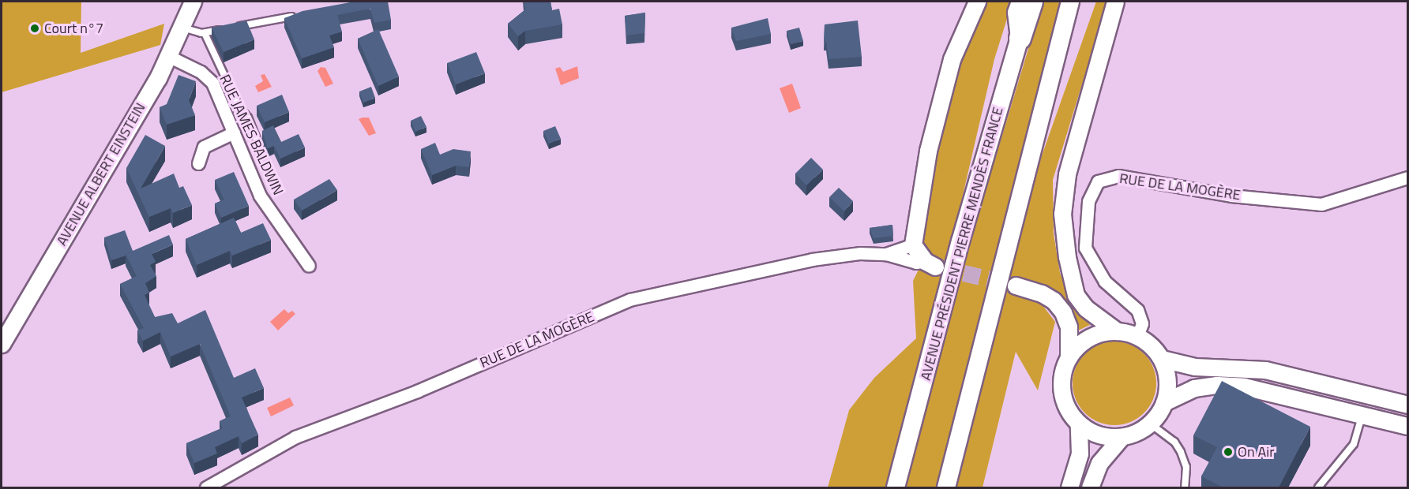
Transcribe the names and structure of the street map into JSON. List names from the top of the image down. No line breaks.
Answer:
{"streets":{"highway":["AVENUE PRÉSIDENT PIERRE MENDÈS FRANCE"],"main road":["AVENUE ALBERT EINSTEIN"],"street":["RUE JAMES BALDWIN","RUE DE LA MOGÈRE"]},"crossings":[["RUE JAMES BALDWIN","AVENUE ALBERT EINSTEIN"]],"places":["Court n°7","On Air"]}
